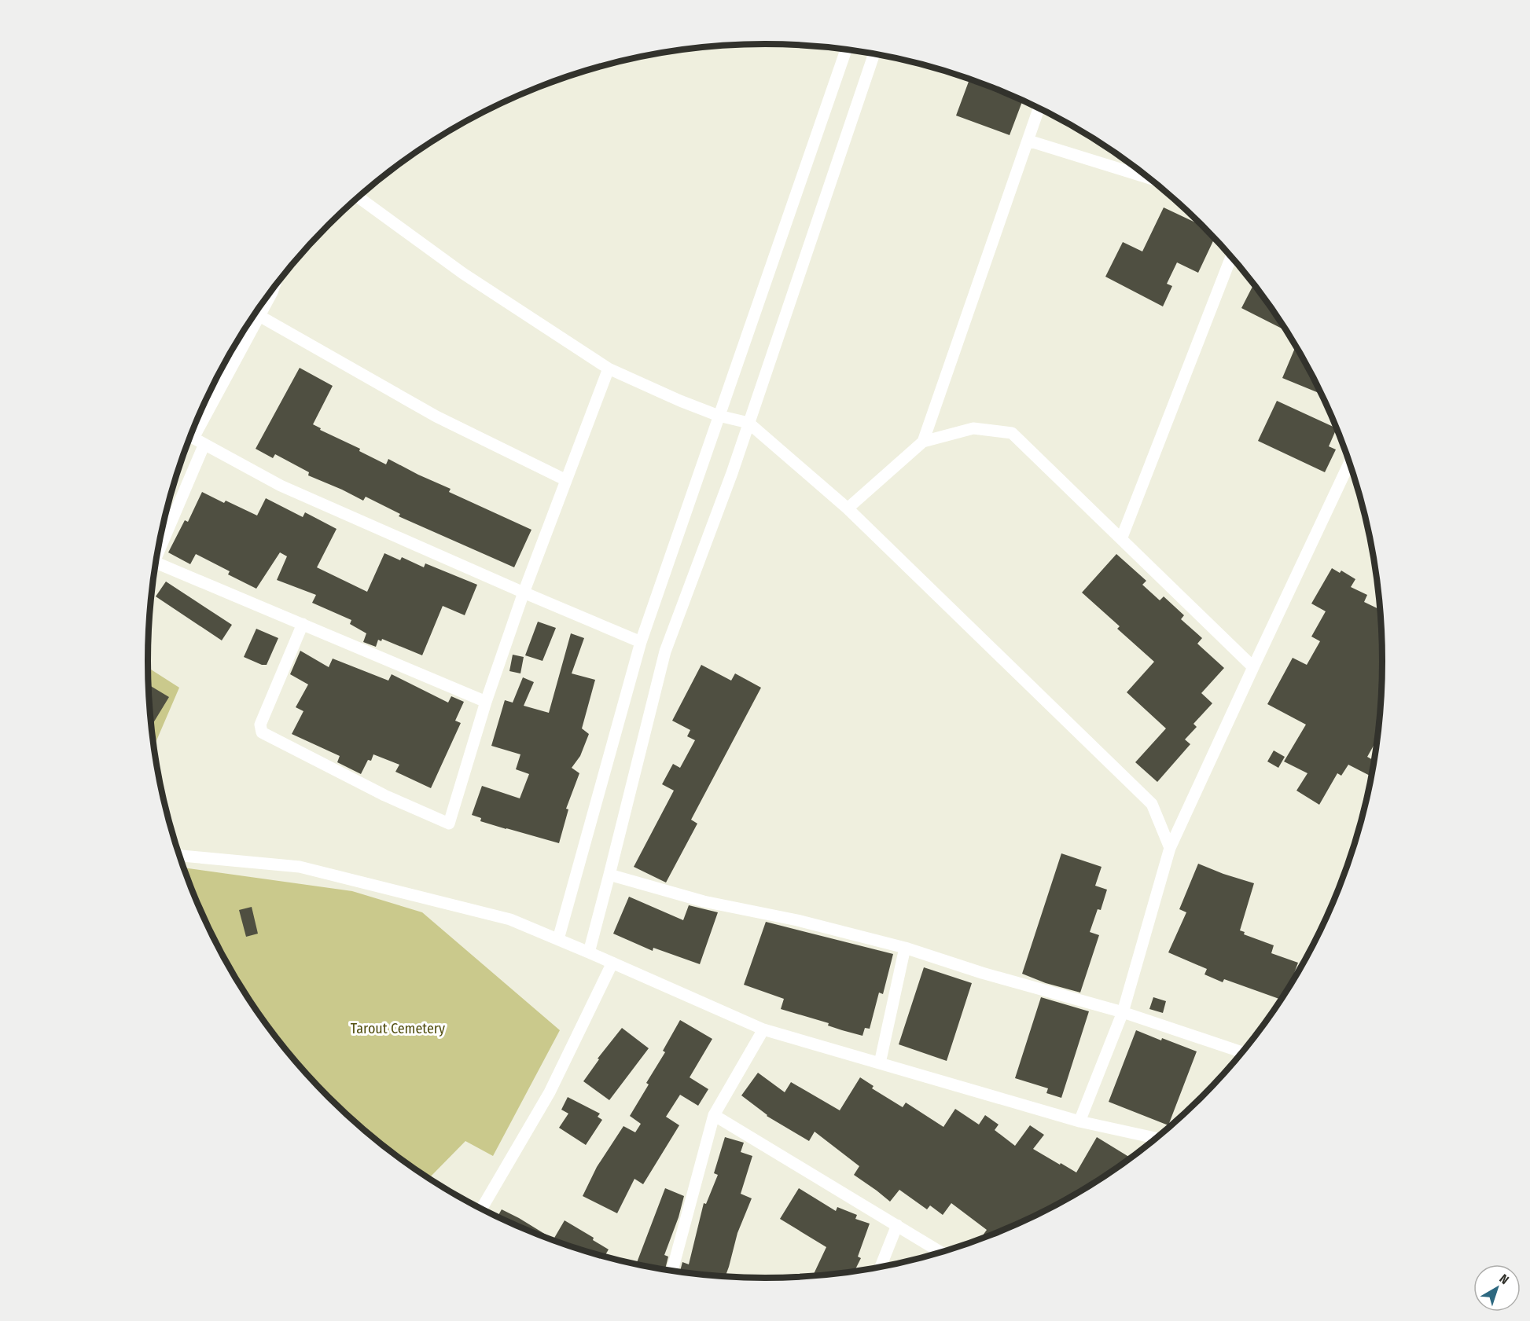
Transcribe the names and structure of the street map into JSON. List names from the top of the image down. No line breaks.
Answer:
{"parks":["Tarout Cemetery"],"north":"top right"}
